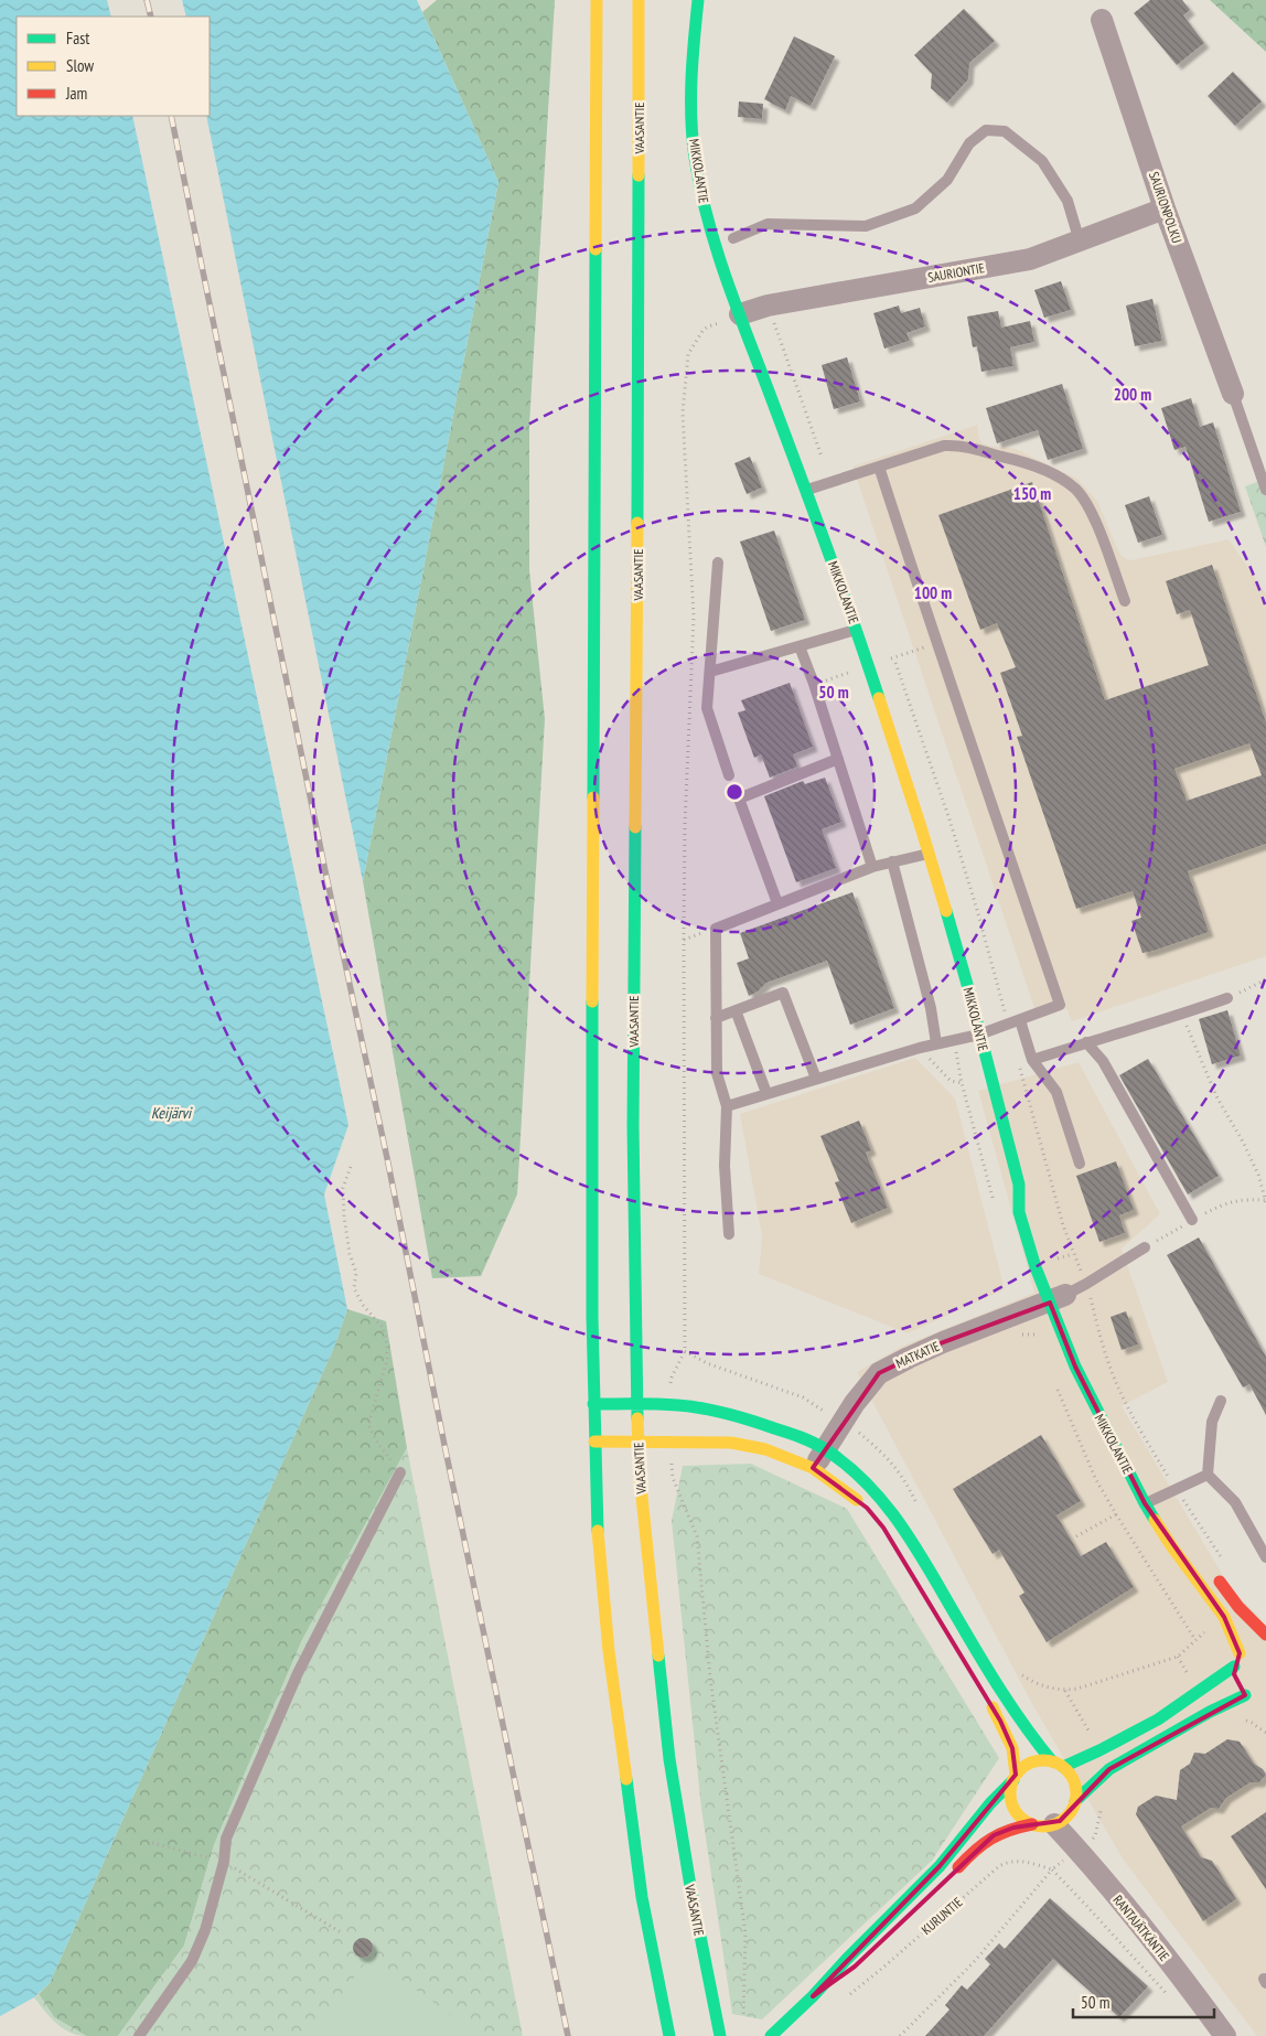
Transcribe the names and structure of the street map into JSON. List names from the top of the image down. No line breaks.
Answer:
{"streets":{"main road":["VAASANTIE","MIKKOLANTIE","KURUNTIE"],"street":["SAURIONPOLKU","SAURIONTIE","MATKATIE","RANTAJÄTKÄNTIE"]},"crossings":[["MIKKOLANTIE","SAURIONTIE"],["MIKKOLANTIE","MATKATIE"],["SAURIONPOLKU","SAURIONTIE"],["KURUNTIE","RANTAJÄTKÄNTIE"]],"water":["Keijärvi"],"legend":["Fast","Slow","Jam"],"scale_bar":"50 m","rings":["200 m","150 m","100 m","50 m"]}
